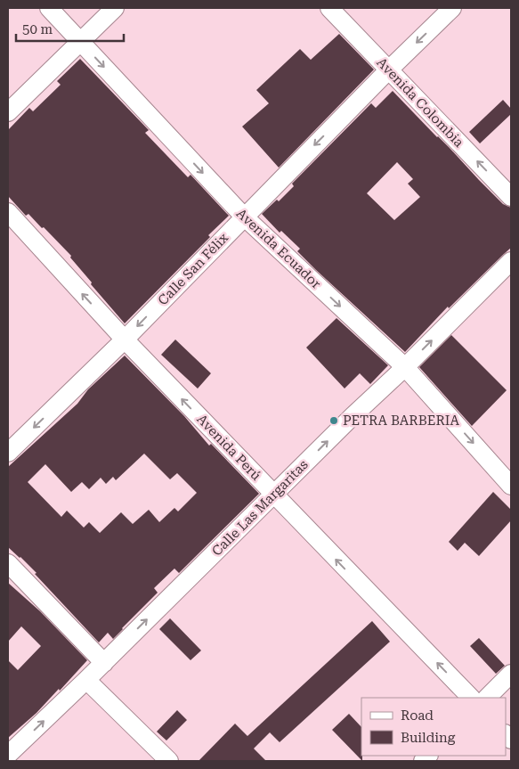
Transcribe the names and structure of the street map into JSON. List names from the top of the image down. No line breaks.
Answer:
{"streets":{"street":["Avenida Colombia","Avenida Ecuador","Calle San Félix","Avenida Perú","Calle Las Margaritas"]},"crossings":[["Avenida Colombia","Calle San Félix"],["Avenida Ecuador","Calle San Félix"],["Avenida Ecuador","Calle Las Margaritas"],["Calle San Félix","Avenida Perú"],["Avenida Perú","Calle Las Margaritas"]],"one_way":["Avenida Colombia","Avenida Ecuador","Calle San Félix","Avenida Perú","Calle Las Margaritas"],"places":["PETRA BARBERIA"],"legend":["Road","Building"],"scale_bar":"50 m"}
